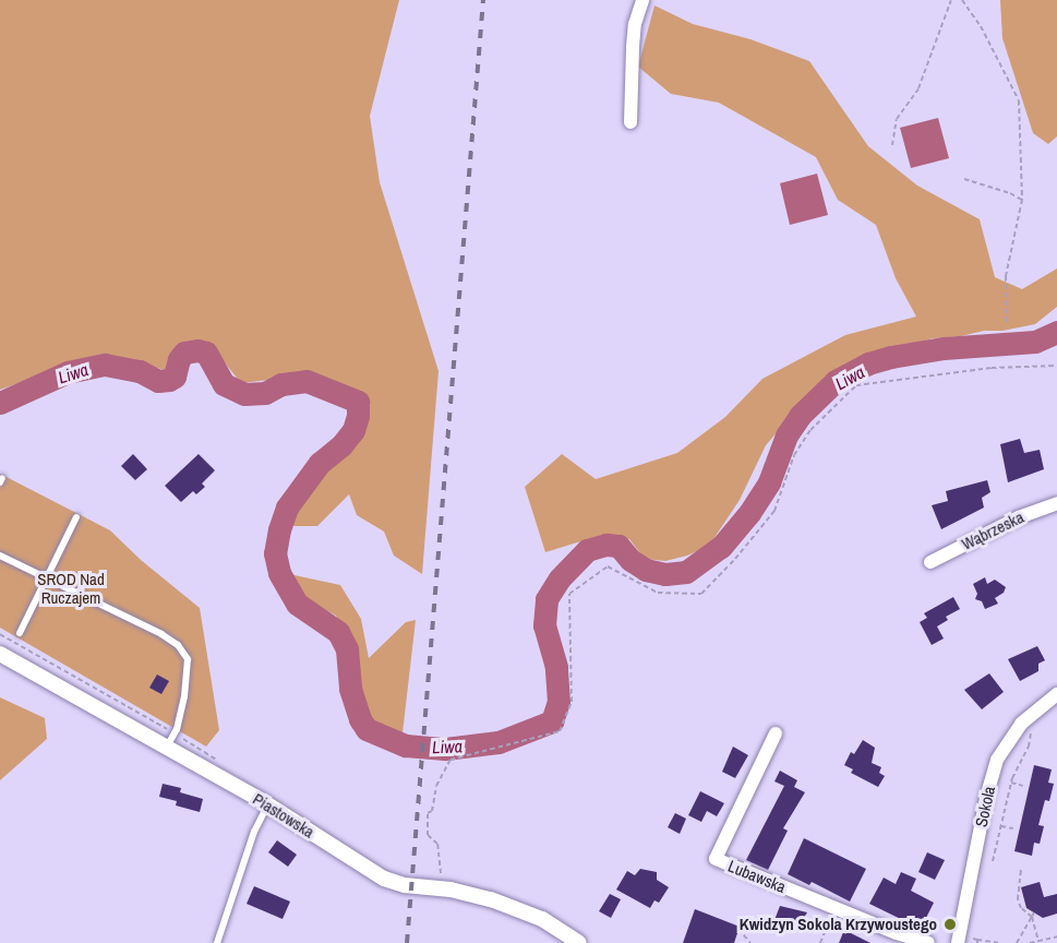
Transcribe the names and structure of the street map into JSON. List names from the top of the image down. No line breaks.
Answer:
{"streets":{"street":["Wąbrzeska","Sokola","Piastowska","Lubawska"]},"water":["Liwa"],"parks":["SROD Nad Ruczajem"],"places":["Kwidzyn Sokola Krzywoustego"]}
